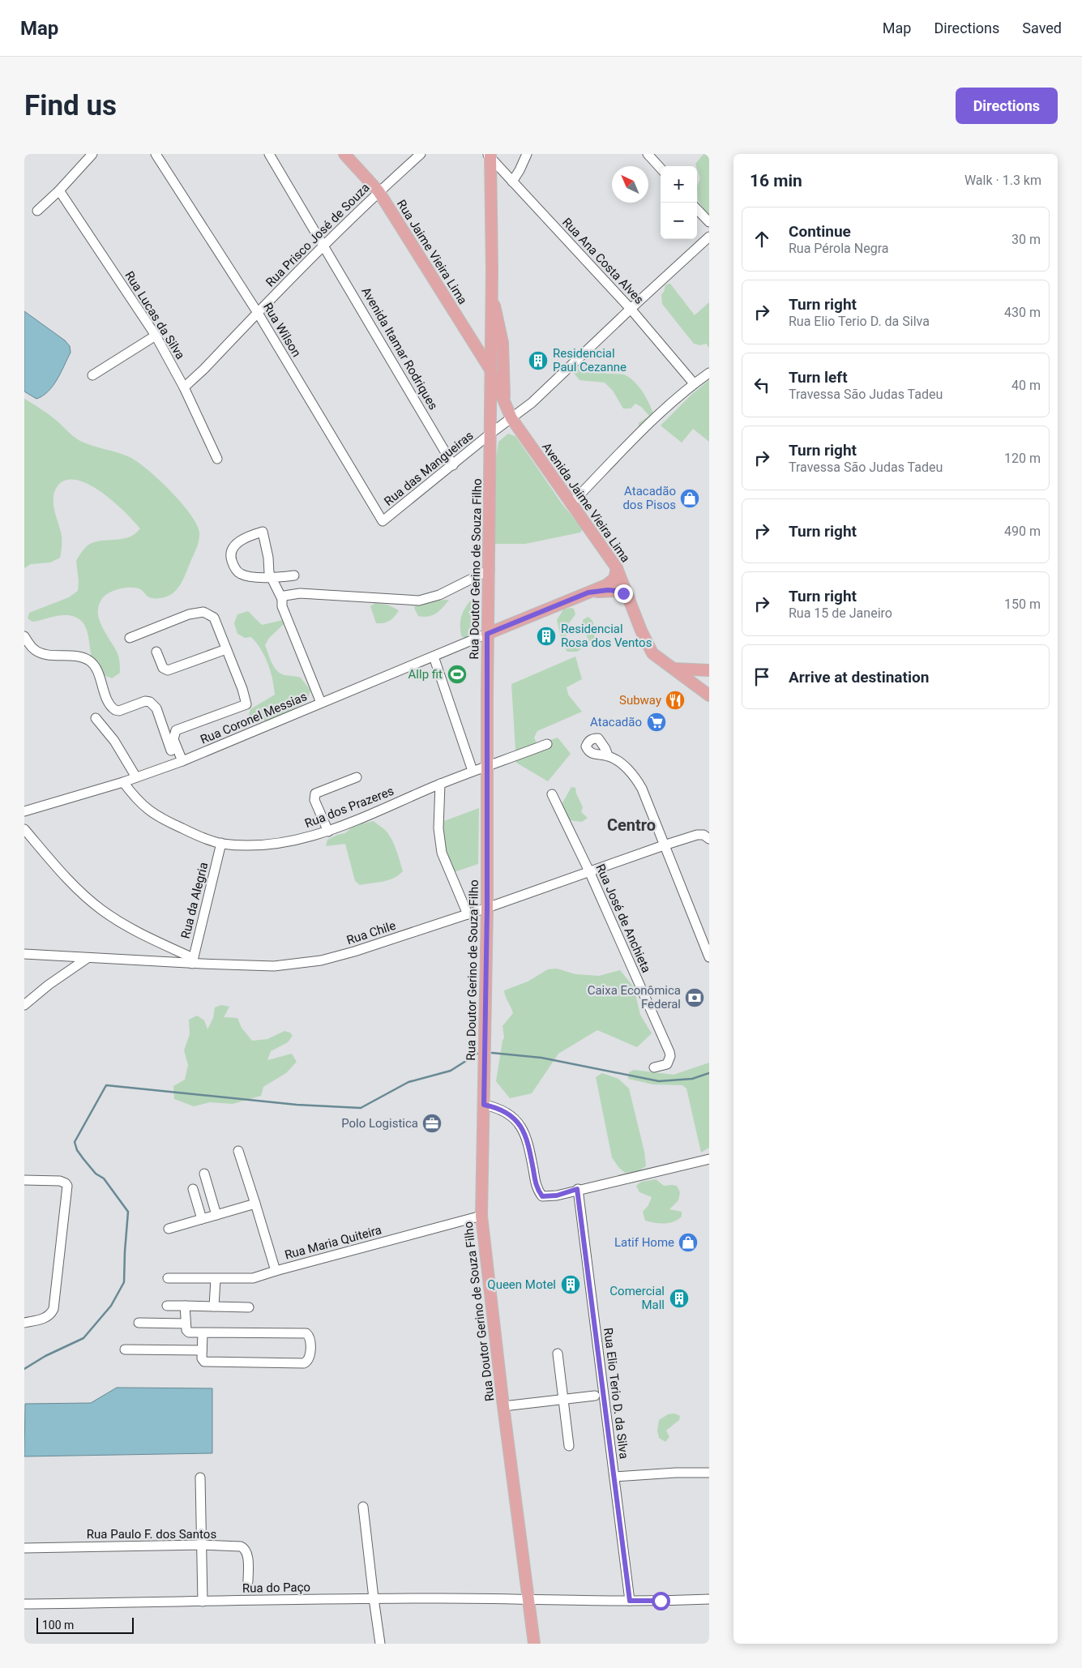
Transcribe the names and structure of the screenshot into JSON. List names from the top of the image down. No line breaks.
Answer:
{"streets":{"main road":["Rua Jaime Vieira Lima","Avenida Jaime Vieira Lima","Rua Doutor Gerino de Souza Filho"],"street":["Rua Prisco José de Souza","Rua Ana Costa Alves","Rua Lucas da Silva","Rua Wilson","Avenida Itamar Rodriques","Rua das Mangueiras","Rua Coronel Messias","Rua dos Prazeres","Rua da Alegria","Rua José de Anchieta","Rua Chile","Rua Maria Quiteira","Rua Elio Terio D. da Silva","Rua Paulo F. dos Santos","Rua do Paço"]},"crossings":[["Rua Prisco José de Souza","Rua Jaime Vieira Lima"],["Rua Prisco José de Souza","Rua Lucas da Silva"],["Rua Prisco José de Souza","Rua Wilson"],["Rua Prisco José de Souza","Avenida Itamar Rodriques"],["Rua Jaime Vieira Lima","Avenida Jaime Vieira Lima"],["Rua Jaime Vieira Lima","Rua Doutor Gerino de Souza Filho"],["Rua Ana Costa Alves","Rua das Mangueiras"],["Rua Ana Costa Alves","Rua Doutor Gerino de Souza Filho"],["Rua Wilson","Rua das Mangueiras"],["Avenida Itamar Rodriques","Rua das Mangueiras"],["Rua das Mangueiras","Avenida Jaime Vieira Lima"],["Rua das Mangueiras","Rua Doutor Gerino de Souza Filho"],["Avenida Jaime Vieira Lima","Rua Doutor Gerino de Souza Filho"],["Rua Doutor Gerino de Souza Filho","Rua Coronel Messias"],["Rua Doutor Gerino de Souza Filho","Rua dos Prazeres"],["Rua Doutor Gerino de Souza Filho","Rua Chile"],["Rua Doutor Gerino de Souza Filho","Rua Maria Quiteira"],["Rua Doutor Gerino de Souza Filho","Rua do Paço"],["Rua Coronel Messias","Rua dos Prazeres"],["Rua dos Prazeres","Rua da Alegria"],["Rua da Alegria","Rua Chile"],["Rua José de Anchieta","Rua Chile"],["Rua Elio Terio D. da Silva","Rua do Paço"]],"districts":["Centro"],"places":{"building":["Residencial Paul Cezanne","Residencial Rosa dos Ventos","Queen Motel","Comercial Mall"],"shop":["Atacadão dos Pisos","Latif Home"],"sports":["Allp fit"],"restaurant":["Subway"],"supermarket":["Atacadão"],"bank":["Caixa Econômica Federal"],"office":["Polo Logistica"]},"scale_bar":"100 m","north":"top left","page":{"header":"Map","nav":["Map","Directions","Saved"],"buttons":"Directions","title":"Find us","heading":["16 min","Walk · 1.3 km"],"map_buttons":["+","−"],"list":[["Continue","Rua Pérola Negra","30 m"],["Turn right","Rua Elio Terio D. da Silva","430 m"],["Turn left","Travessa São Judas Tadeu","40 m"],["Turn right","Travessa São Judas Tadeu","120 m"],["Turn right","490 m"],["Turn right","Rua 15 de Janeiro","150 m"],"Arrive at destination"],"scale":"100 m"}}
